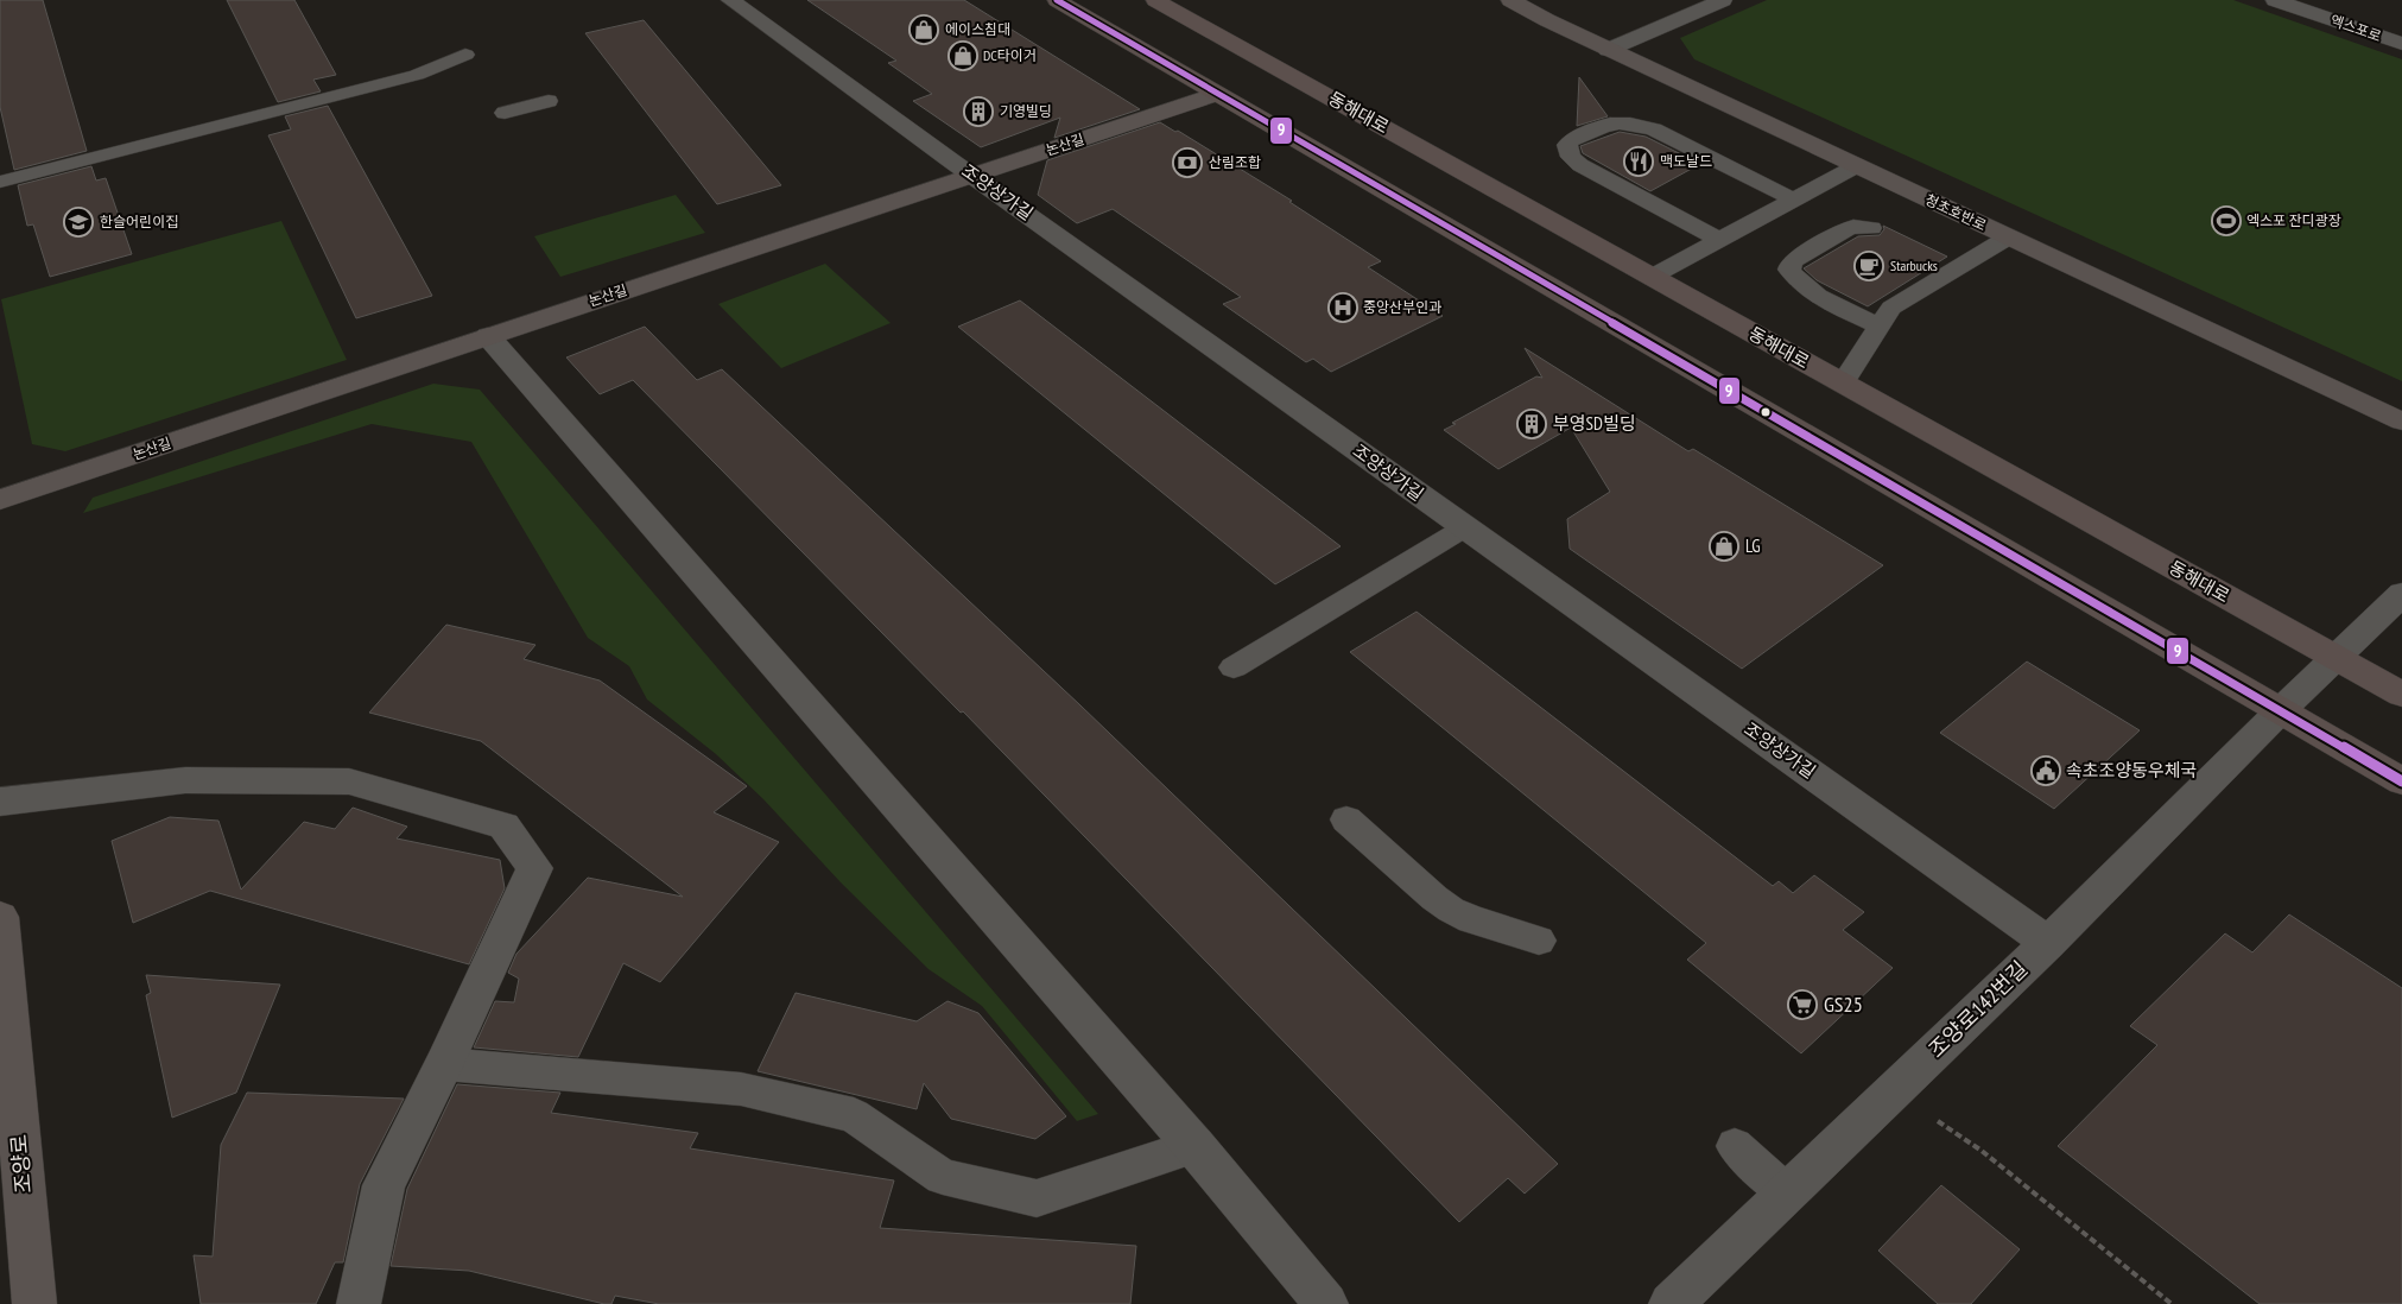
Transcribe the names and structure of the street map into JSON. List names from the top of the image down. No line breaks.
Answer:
{"streets":{"main road":["동해대로"],"street":["엑스포로","논산길","조양상가길","청초호반로","조양로142번길","조양로"]},"crossings":[["동해대로","조양로142번길"],["논산길","조양상가길"],["조양상가길","조양로142번길"]],"places":{"shop":["에이스침대","DC타이거","LG"],"building":["기영빌딩","부영SD빌딩"],"restaurant":["맥도날드"],"bank":["산림조합"],"sports":["엑스포 잔디광장"],"school or university":["한슬어린이집"],"cafe":["Starbucks"],"hospital":["중앙산부인과"],"public building":["속초조양동우체국"],"supermarket":["GS25"]},"lines":["transit line 9"]}
